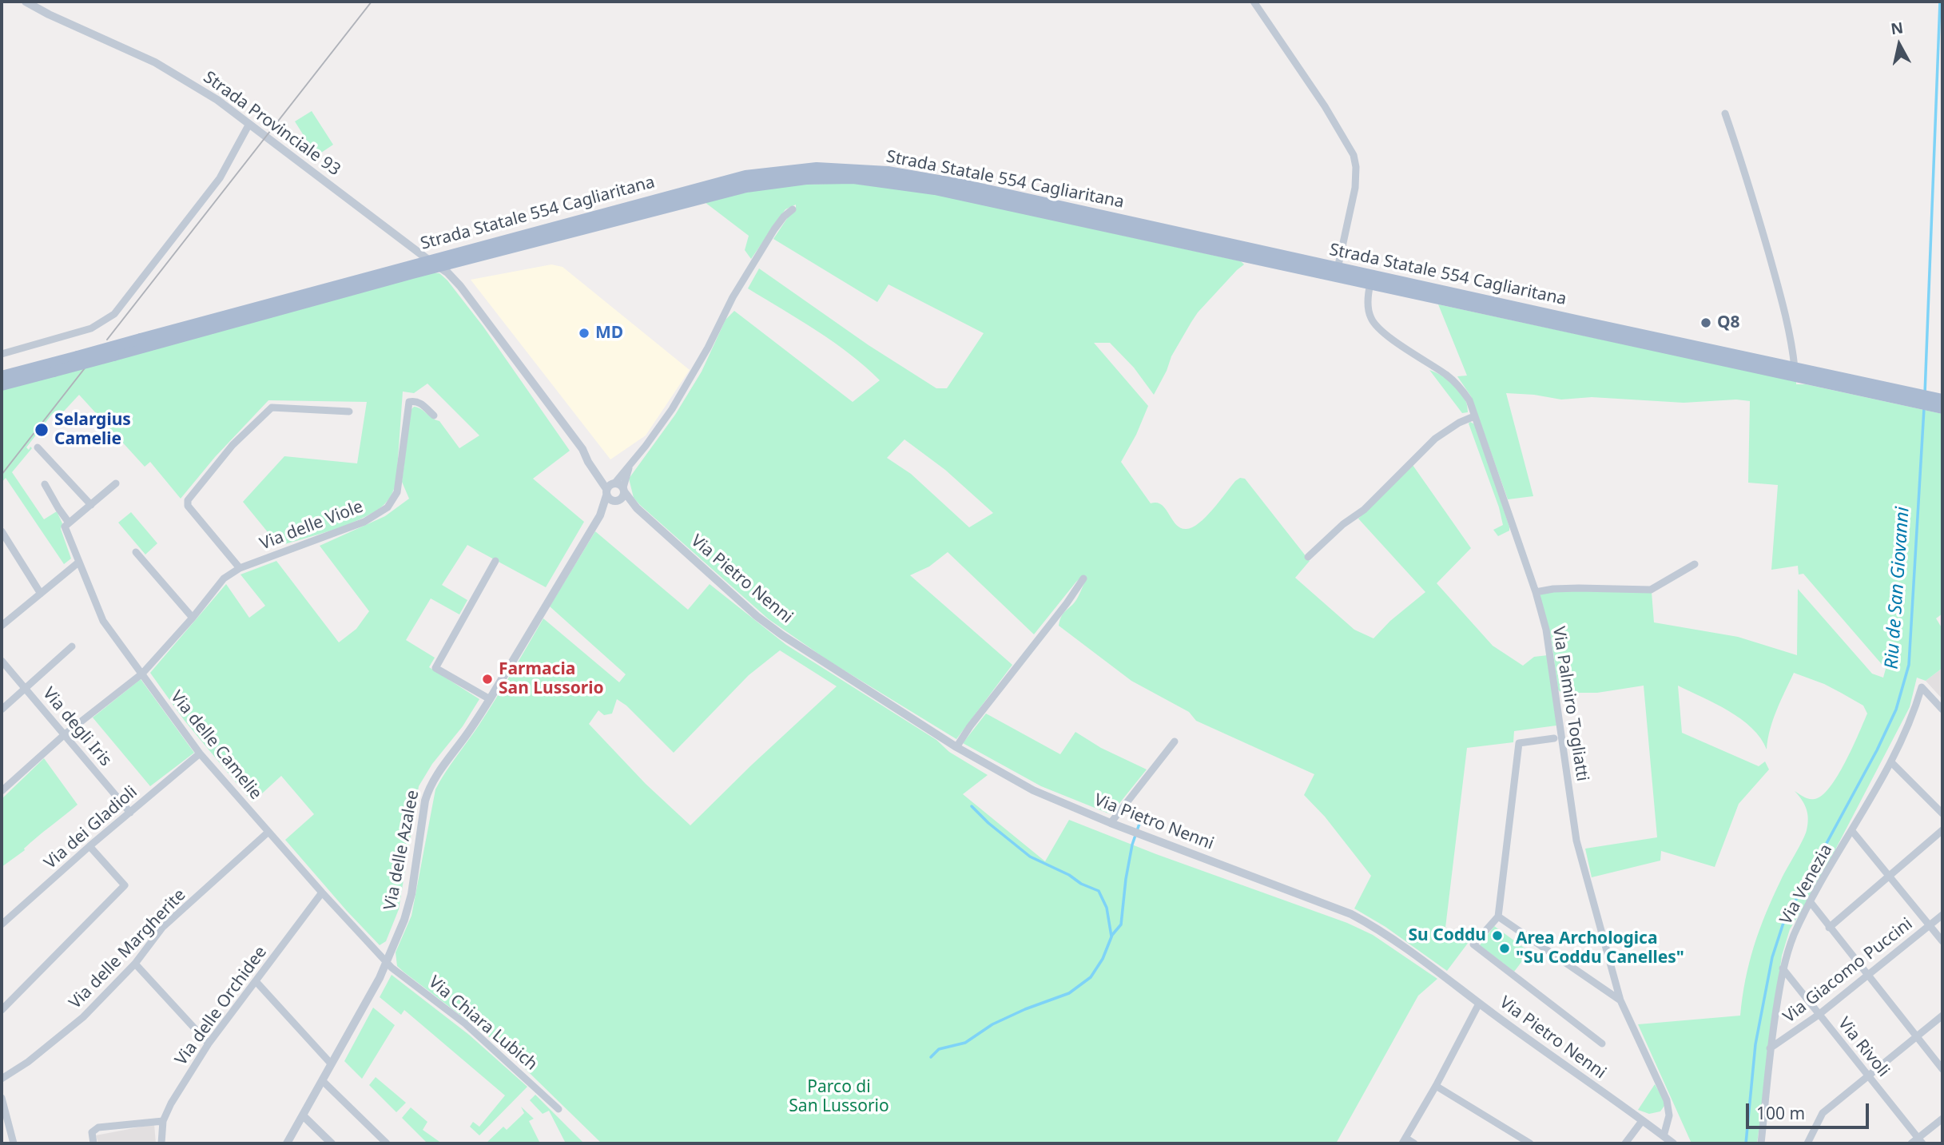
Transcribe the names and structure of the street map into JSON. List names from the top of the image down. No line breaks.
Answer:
{"streets":{"main road":["Strada Statale 554 Cagliaritana"],"street":["Strada Provinciale 93","Via delle Viole","Via Pietro Nenni","Via Palmiro Togliatti","Via degli Iris","Via delle Camelie","Via dei Gladioli","Via delle Azalee","Via Venezia","Via delle Margherite","Via Giacomo Puccini","Via delle Orchidee","Via Chiara Lubich","Via Rivoli"]},"crossings":[["Strada Provinciale 93","Strada Statale 554 Cagliaritana"],["Strada Provinciale 93","Via Pietro Nenni"],["Strada Statale 554 Cagliaritana","Via Pietro Nenni"],["Strada Statale 554 Cagliaritana","Via Palmiro Togliatti"],["Via delle Viole","Via degli Iris"],["Via delle Viole","Via delle Camelie"],["Via Pietro Nenni","Via Palmiro Togliatti"],["Via Pietro Nenni","Via delle Azalee"],["Via degli Iris","Via dei Gladioli"],["Via delle Camelie","Via dei Gladioli"],["Via delle Camelie","Via delle Azalee"],["Via delle Camelie","Via delle Margherite"],["Via delle Camelie","Via delle Orchidee"],["Via delle Camelie","Via Chiara Lubich"],["Via delle Azalee","Via Chiara Lubich"],["Via Venezia","Via Giacomo Puccini"],["Via Venezia","Via Rivoli"],["Via Giacomo Puccini","Via Rivoli"]],"water":["Riu de San Giovanni"],"parks":["Parco di San Lussorio"],"places":["Q8","MD","Selargius Camelie","Farmacia San Lussorio","Su Coddu","Area Archologica \"Su Coddu Canelles\""],"scale_bar":"100 m","north":"top"}
